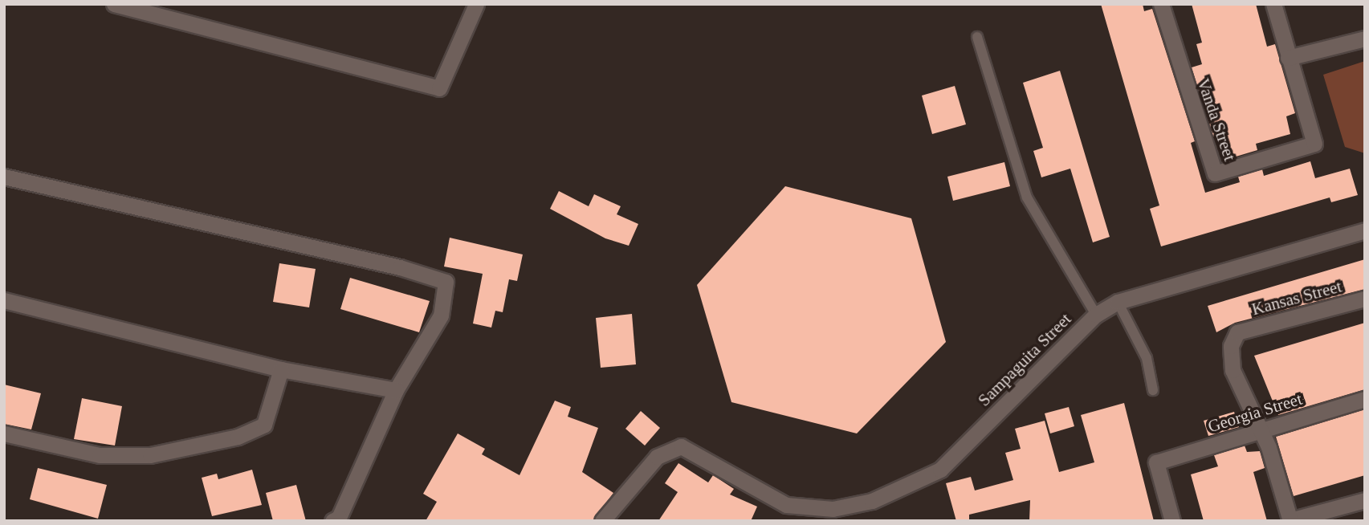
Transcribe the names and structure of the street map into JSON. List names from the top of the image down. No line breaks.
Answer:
{"streets":{"street":["Vanda Street","Kansas Street","Sampaguita Street","Georgia Street"]},"crossings":[["Kansas Street","Georgia Street"]]}
